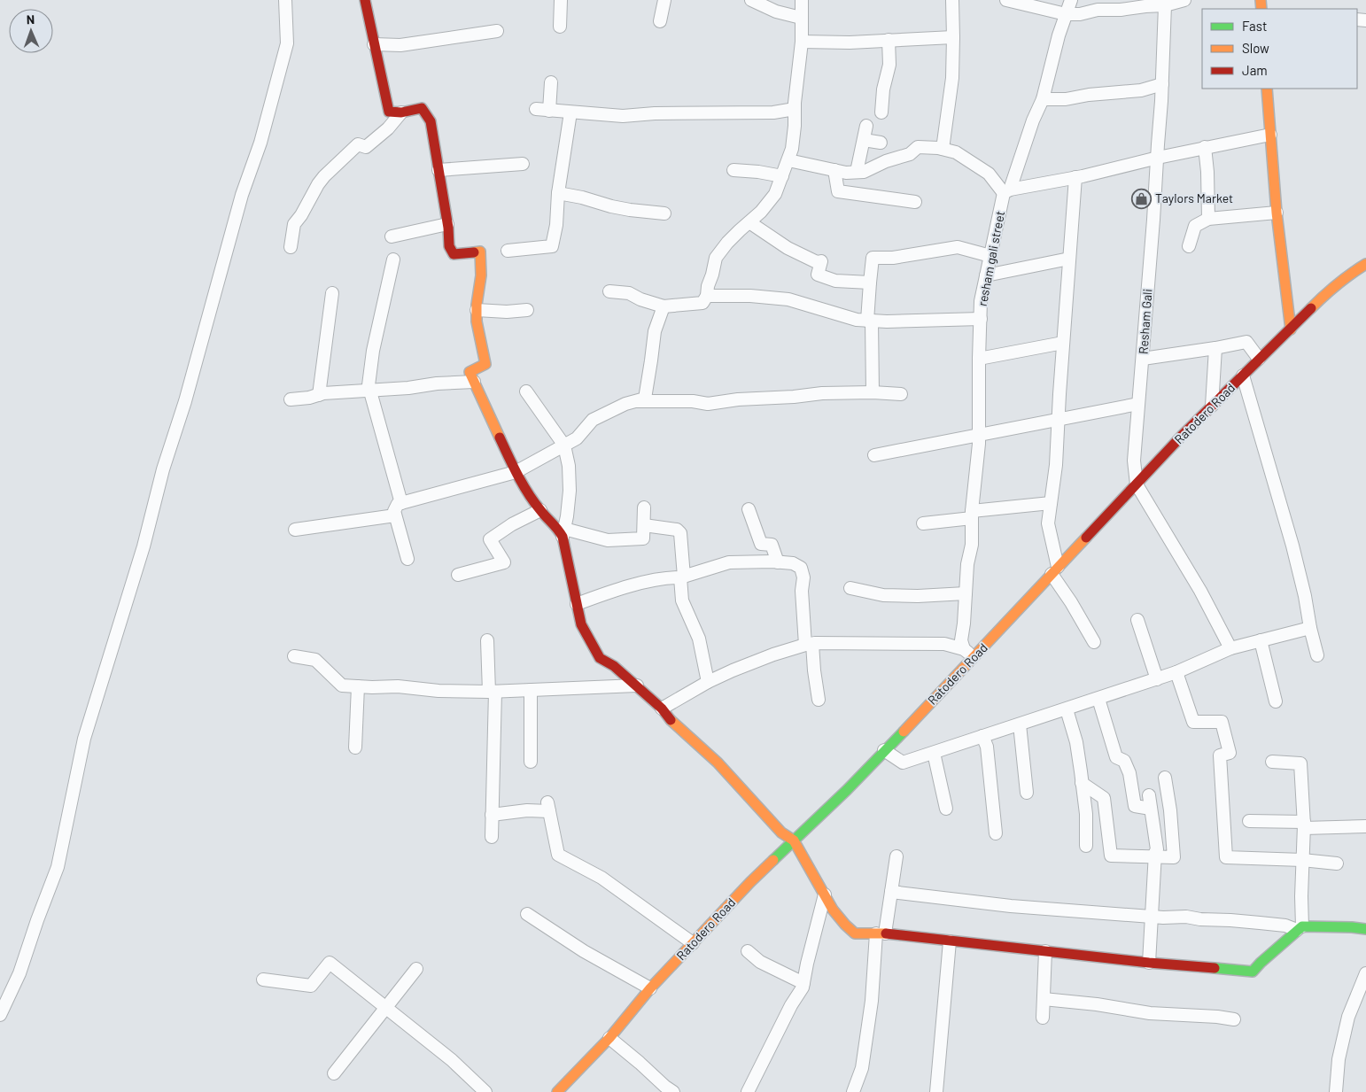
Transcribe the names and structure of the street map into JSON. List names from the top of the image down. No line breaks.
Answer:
{"streets":{"street":["resham gali street","Resham Gali","Ratodero Road"]},"crossings":[["Resham Gali","Ratodero Road"]],"places":{"shop":["Taylors Market"]},"legend":["Fast","Slow","Jam"],"north":"top"}
